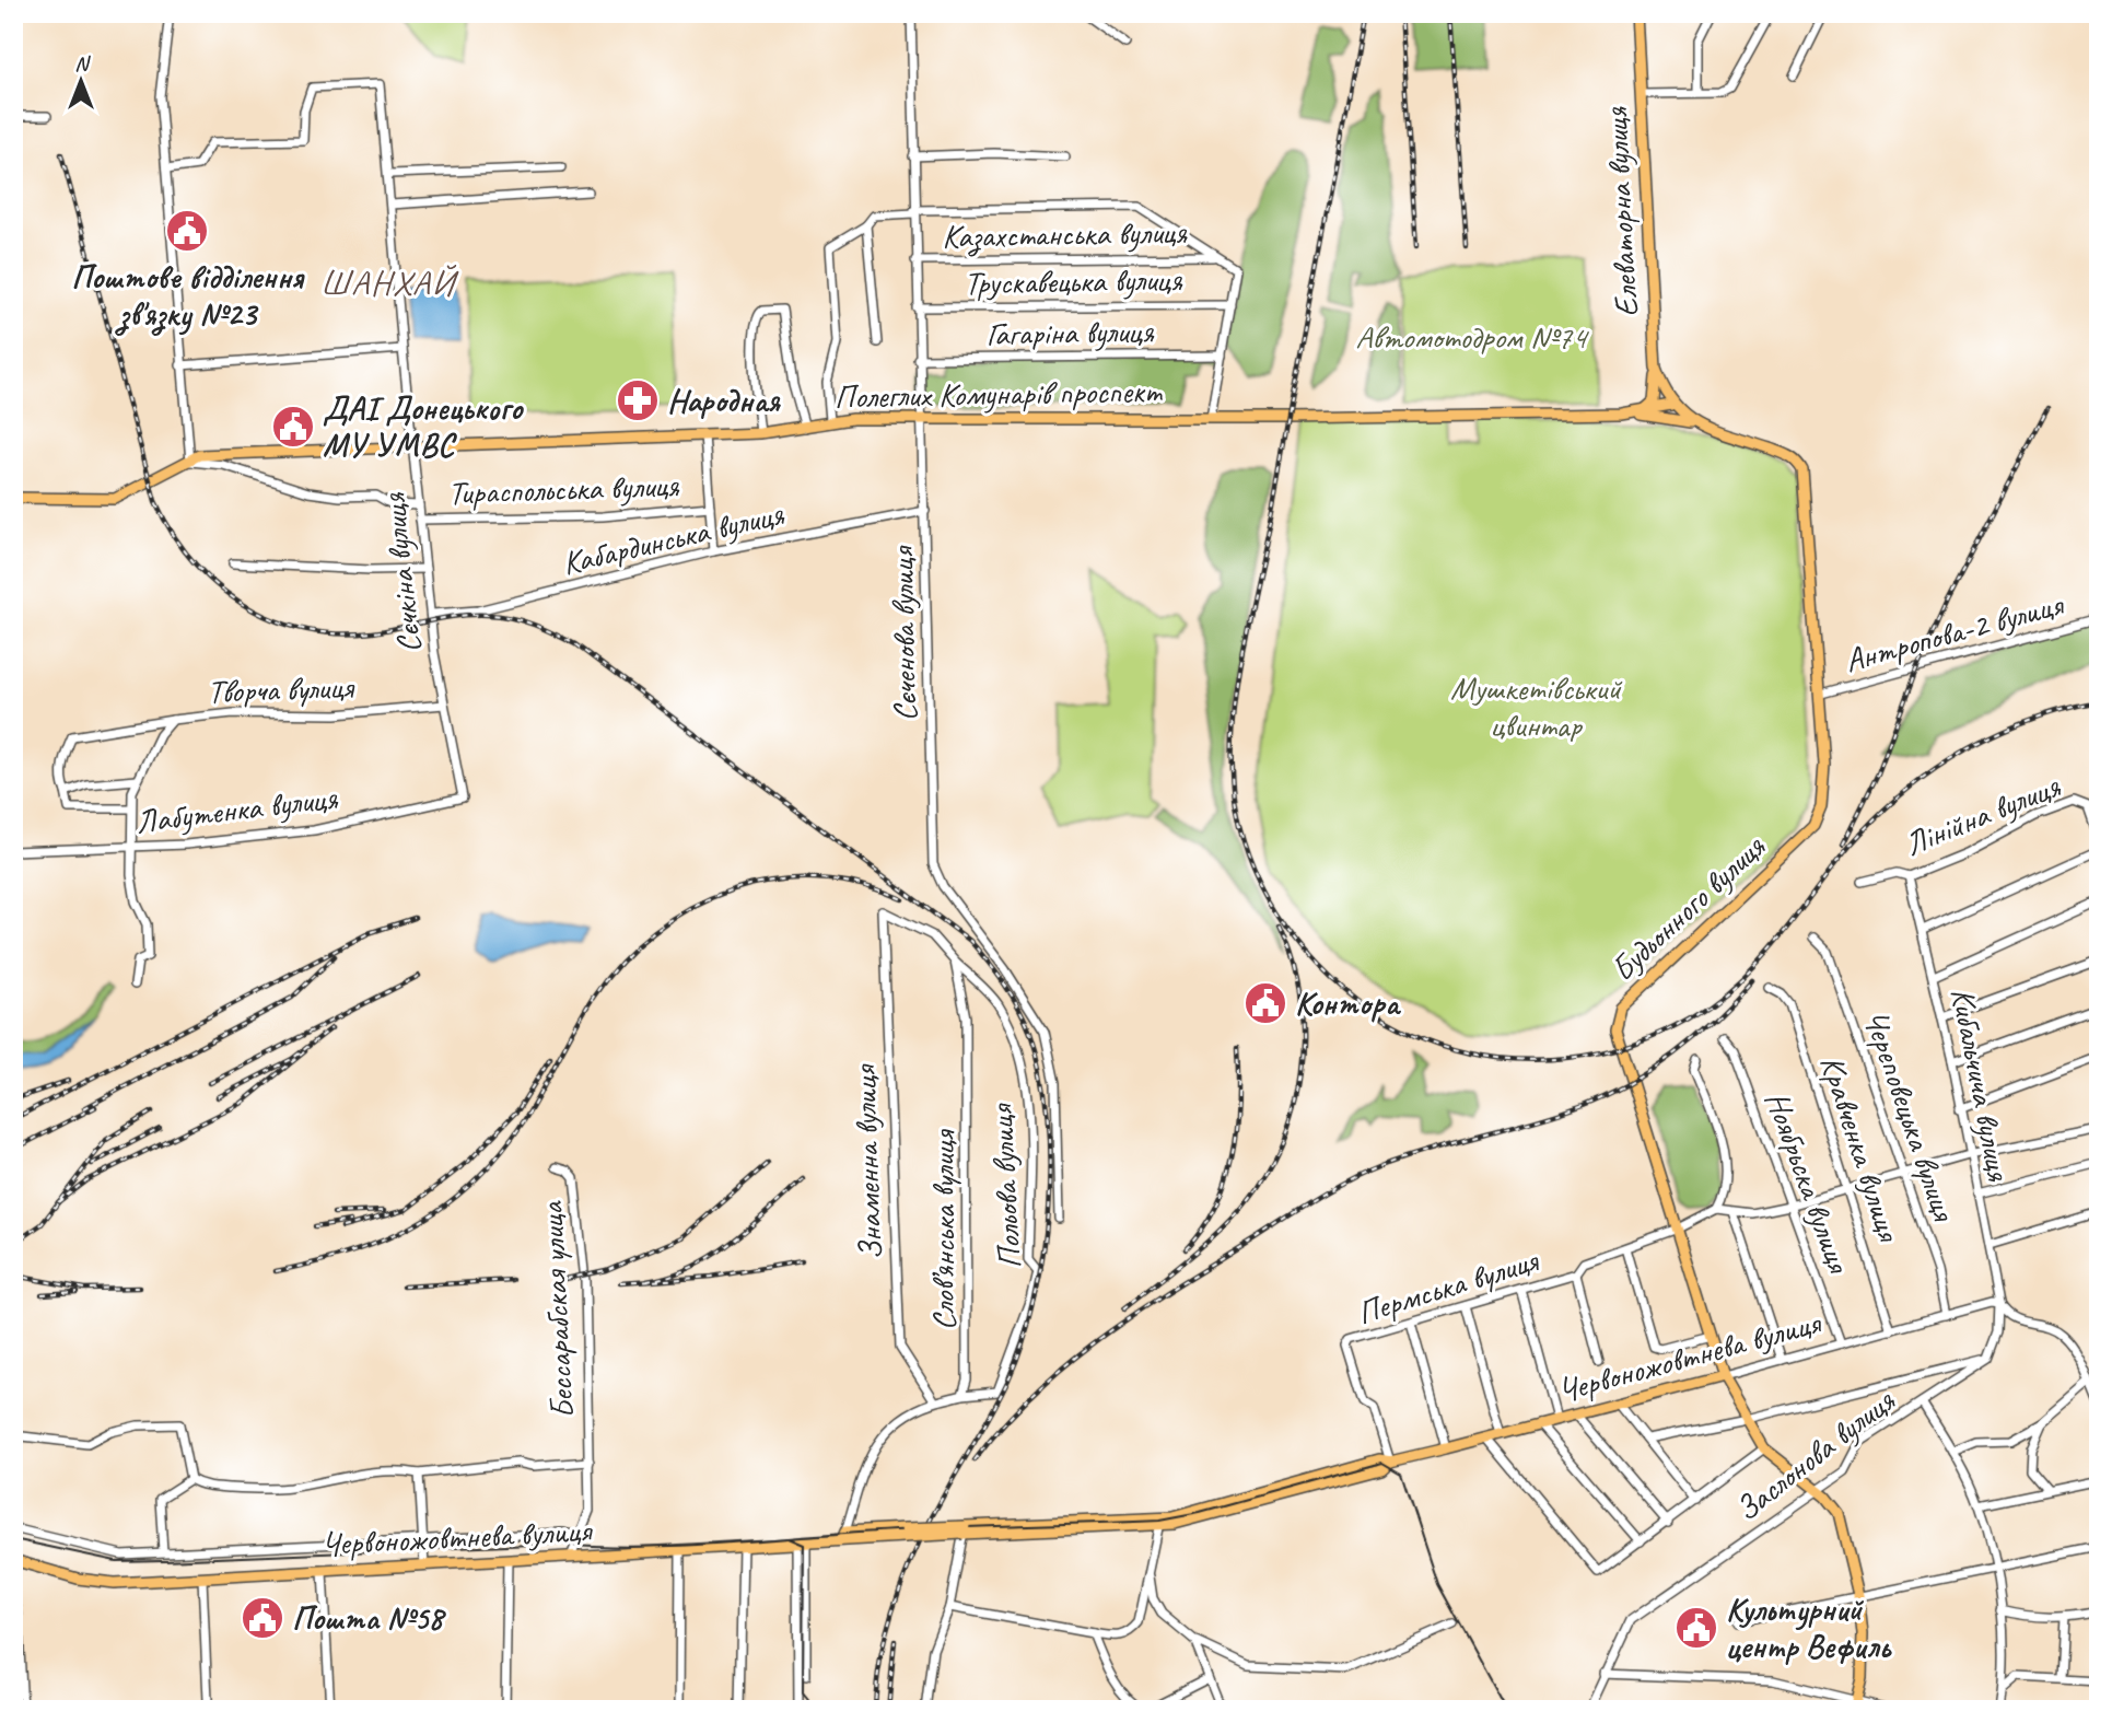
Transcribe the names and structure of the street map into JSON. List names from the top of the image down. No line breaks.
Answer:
{"streets":{"main road":["Елеваторна вулиця","Полеглих Комунарів проспект","Будьонного вулиця","Червоножовтнева вулиця"],"street":["Казахстанська вулиця","Трускавецька вулиця","Гагаріна вулиця","Тираспольська вулиця","Кабардинська вулиця","Сєчкіна вулиця","Антропова-2 вулиця","Сєченова вулиця","Творча вулиця","Лабутенка вулиця","Лінійна вулиця","Кибальчича вулиця","Череповецька вулиця","Кравченка вулиця","Знаменна вулиця","Ноябрьска вулиця","Польова вулиця","Слов’янська вулиця","Пермська вулиця","Бессарабская улица","Заслонова вулиця"]},"crossings":[["Елеваторна вулиця","Полеглих Комунарів проспект"],["Елеваторна вулиця","Будьонного вулиця"],["Казахстанська вулиця","Сєченова вулиця"],["Трускавецька вулиця","Сєченова вулиця"],["Гагаріна вулиця","Сєченова вулиця"],["Полеглих Комунарів проспект","Сєчкіна вулиця"],["Полеглих Комунарів проспект","Сєченова вулиця"],["Полеглих Комунарів проспект","Будьонного вулиця"],["Тираспольська вулиця","Сєчкіна вулиця"],["Кабардинська вулиця","Сєчкіна вулиця"],["Кабардинська вулиця","Сєченова вулиця"],["Сєчкіна вулиця","Творча вулиця"],["Сєчкіна вулиця","Лабутенка вулиця"],["Антропова-2 вулиця","Будьонного вулиця"],["Творча вулиця","Лабутенка вулиця"],["Лінійна вулиця","Кибальчича вулиця"],["Будьонного вулиця","Пермська вулиця"],["Будьонного вулиця","Червоножовтнева вулиця"],["Будьонного вулиця","Заслонова вулиця"],["Кибальчича вулиця","Червоножовтнева вулиця"],["Череповецька вулиця","Червоножовтнева вулиця"],["Кравченка вулиця","Червоножовтнева вулиця"],["Знаменна вулиця","Польова вулиця"],["Знаменна вулиця","Слов’янська вулиця"],["Ноябрьска вулиця","Червоножовтнева вулиця"],["Польова вулиця","Слов’янська вулиця"],["Пермська вулиця","Червоножовтнева вулиця"],["Бессарабская улица","Червоножовтнева вулиця"]],"districts":["ШАНХАЙ"],"parks":["Автомотодром №74","Мушкетівський цвинтар"],"places":{"public building":["Поштове відділення зв'язку №23","ДАІ Донецького МУ УМВС","Контора","Пошта №58","Культурний центр Вефиль"],"pharmacy":["Народная"]},"north":"top"}
